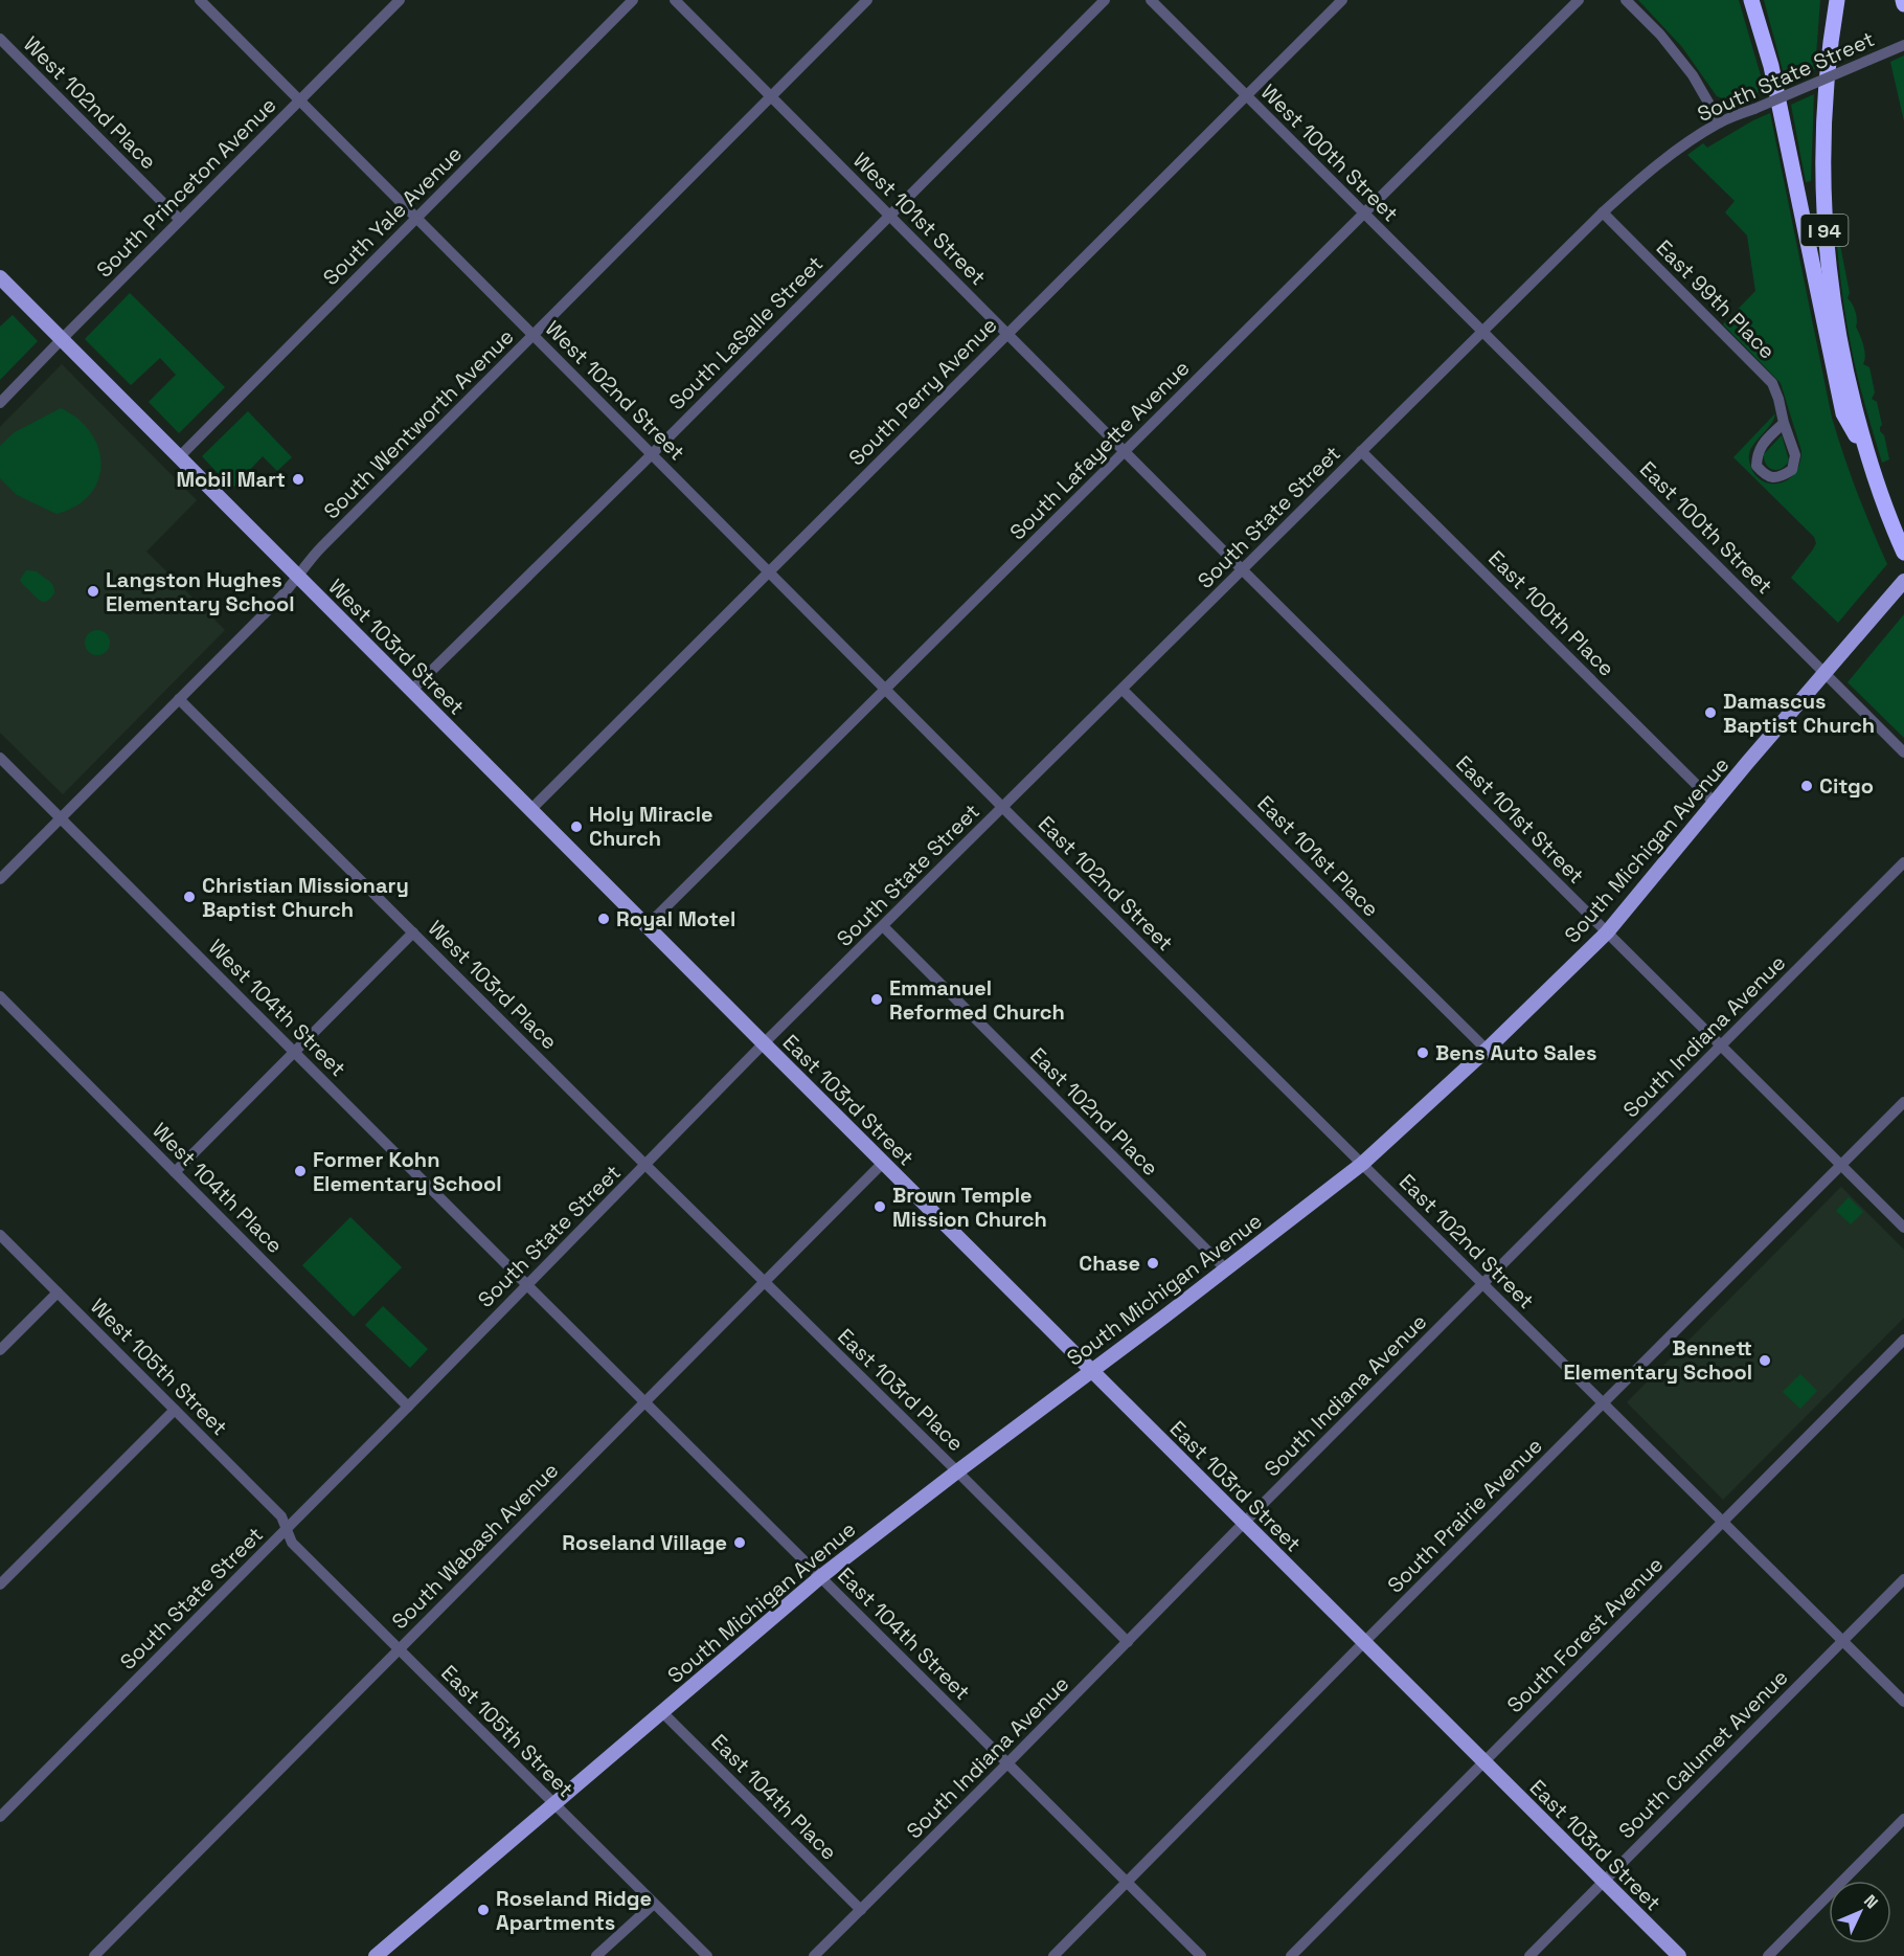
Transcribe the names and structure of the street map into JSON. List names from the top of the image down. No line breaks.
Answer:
{"streets":{"highway":["I 94"],"main road":["West 103rd Street","South Michigan Avenue","East 103rd Street"],"street":["South State Street","West 102nd Place","West 100th Street","South Princeton Avenue","South Yale Avenue","West 101st Street","East 99th Place","South LaSalle Street","West 102nd Street","South Perry Avenue","South Wentworth Avenue","South Lafayette Avenue","East 100th Street","East 100th Place","East 101st Street","East 101st Place","East 102nd Street","West 103rd Place","West 104th Street","South Indiana Avenue","East 102nd Place","West 104th Place","West 105th Street","East 103rd Place","South Prairie Avenue","South Wabash Avenue","East 104th Street","South Forest Avenue","East 105th Street","South Calumet Avenue","East 104th Place"]},"crossings":[["South State Street","West 100th Street"],["South State Street","West 101st Street"],["South State Street","East 99th Place"],["South State Street","West 102nd Street"],["South State Street","East 100th Street"],["South State Street","East 100th Place"],["South State Street","West 103rd Street"],["South State Street","East 101st Street"],["South State Street","East 101st Place"],["South State Street","East 102nd Street"],["South State Street","West 103rd Place"],["South State Street","West 104th Street"],["South State Street","East 103rd Street"],["South State Street","East 102nd Place"],["South State Street","West 104th Place"],["South State Street","West 105th Street"],["South State Street","East 103rd Place"],["South State Street","East 104th Street"],["South State Street","East 105th Street"],["West 102nd Place","South Princeton Avenue"],["West 100th Street","South Perry Avenue"],["West 100th Street","South Lafayette Avenue"],["West 100th Street","East 100th Street"],["South Princeton Avenue","West 102nd Street"],["South Princeton Avenue","West 103rd Street"],["South Yale Avenue","West 102nd Street"],["South Yale Avenue","West 103rd Street"],["West 101st Street","South LaSalle Street"],["West 101st Street","South Perry Avenue"],["West 101st Street","South Wentworth Avenue"],["West 101st Street","South Lafayette Avenue"],["West 101st Street","East 101st Street"],["South LaSalle Street","West 102nd Street"],["South LaSalle Street","West 103rd Street"],["West 102nd Street","South Perry Avenue"],["West 102nd Street","South Wentworth Avenue"],["West 102nd Street","South Lafayette Avenue"],["West 102nd Street","East 102nd Street"],["South Perry Avenue","West 103rd Street"],["South Wentworth Avenue","West 103rd Street"],["South Wentworth Avenue","West 103rd Place"],["South Wentworth Avenue","West 104th Street"],["South Lafayette Avenue","West 103rd Street"],["East 100th Street","South Michigan Avenue"],["East 100th Place","South Michigan Avenue"],["West 103rd Street","East 103rd Street"],["East 101st Street","South Michigan Avenue"],["East 101st Street","South Indiana Avenue"],["East 101st Street","South Prairie Avenue"],["South Michigan Avenue","East 101st Place"],["South Michigan Avenue","East 102nd Street"],["South Michigan Avenue","East 103rd Street"],["South Michigan Avenue","East 102nd Place"],["South Michigan Avenue","East 103rd Place"],["South Michigan Avenue","East 104th Street"],["South Michigan Avenue","East 105th Street"],["South Michigan Avenue","East 104th Place"],["East 102nd Street","South Indiana Avenue"],["East 102nd Street","South Prairie Avenue"],["East 102nd Street","South Forest Avenue"],["East 102nd Street","South Calumet Avenue"],["West 103rd Place","East 103rd Place"],["West 104th Street","East 104th Street"],["South Indiana Avenue","East 103rd Street"],["South Indiana Avenue","East 103rd Place"],["South Indiana Avenue","East 104th Street"],["South Indiana Avenue","East 104th Place"],["East 103rd Street","South Prairie Avenue"],["East 103rd Street","South Wabash Avenue"],["East 103rd Street","South Forest Avenue"],["East 103rd Street","South Calumet Avenue"],["West 105th Street","East 105th Street"],["East 103rd Place","South Wabash Avenue"],["South Prairie Avenue","East 104th Street"],["South Wabash Avenue","East 104th Street"],["South Wabash Avenue","East 105th Street"]],"places":["Mobil Mart","Langston Hughes Elementary School","Damascus Baptist Church","Citgo","Holy Miracle Church","Christian Missionary Baptist Church","Royal Motel","Emmanuel Reformed Church","Bens Auto Sales","Former Kohn Elementary School","Brown Temple Mission Church","Chase","Bennett Elementary School","Roseland Village","Roseland Ridge Apartments"],"north":"top right"}
